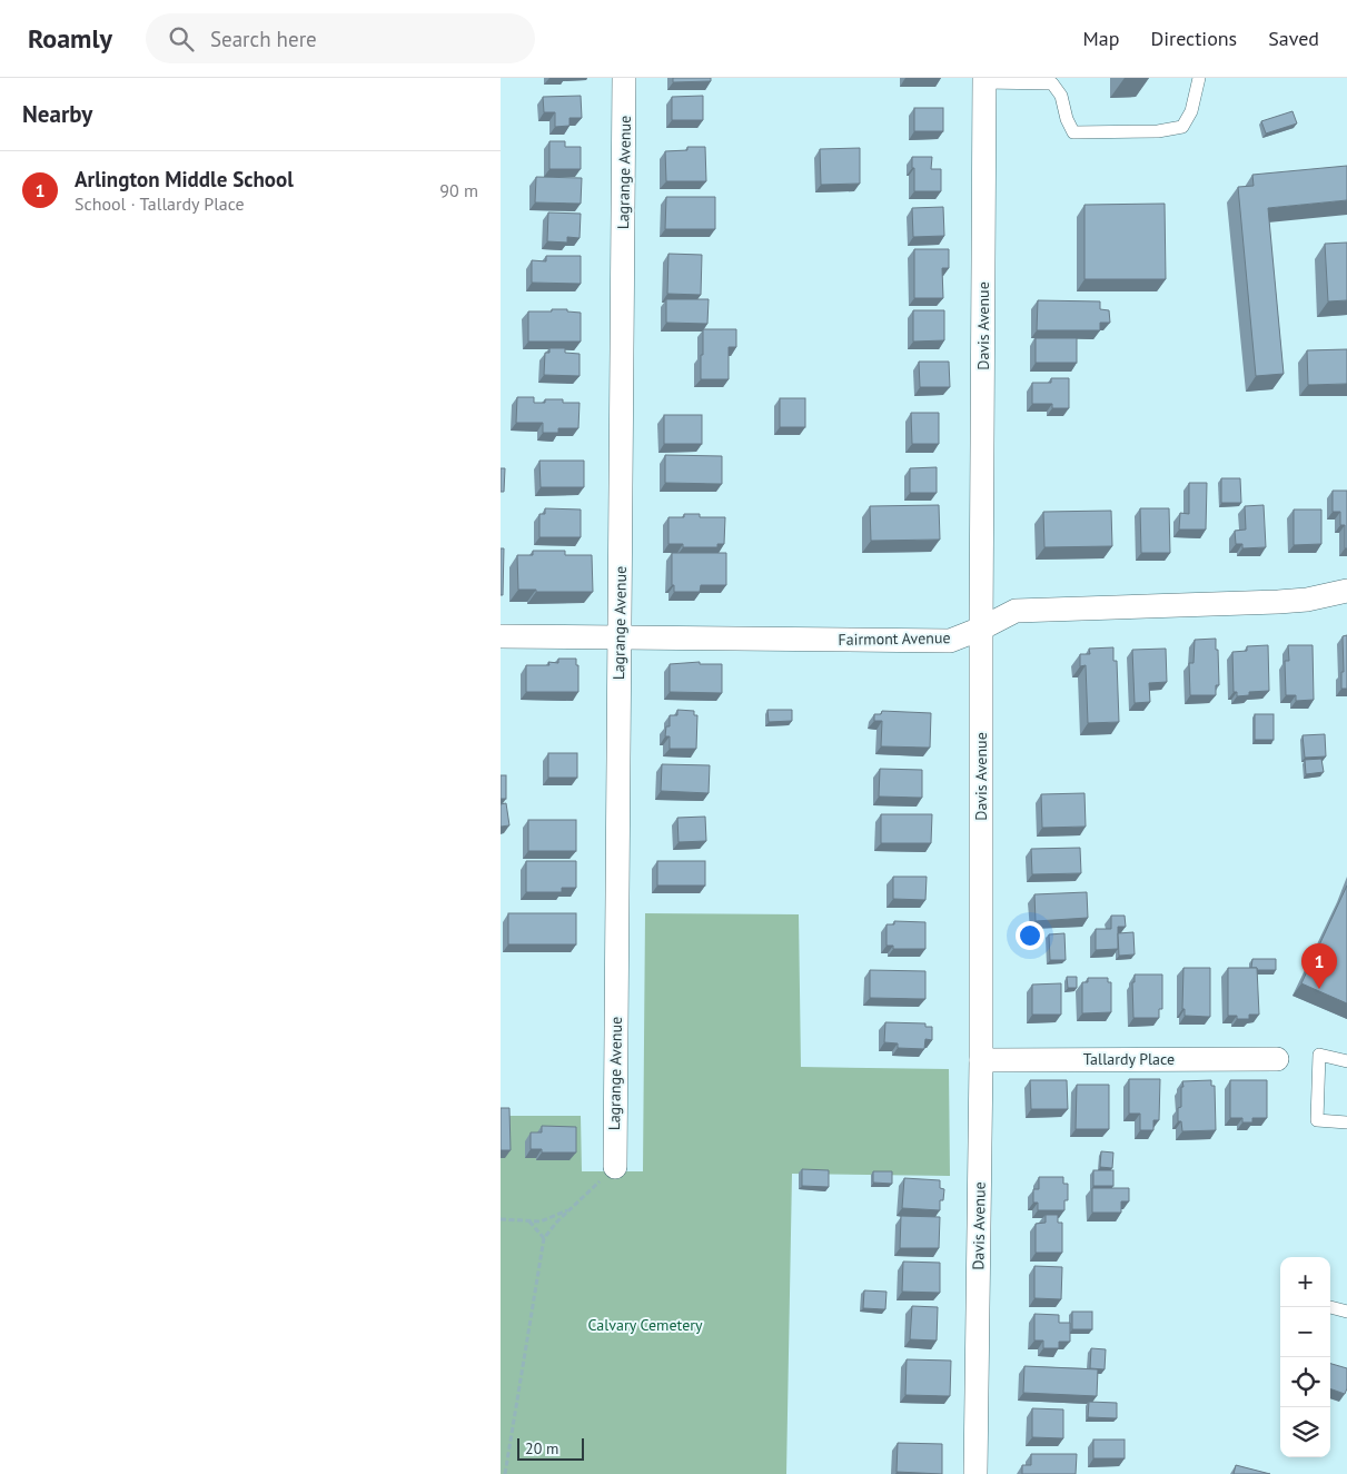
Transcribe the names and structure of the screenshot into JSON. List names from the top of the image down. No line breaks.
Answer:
{"streets":{"street":["Lagrange Avenue","Davis Avenue","Fairmont Avenue","Tallardy Place"]},"crossings":[["Lagrange Avenue","Fairmont Avenue"],["Davis Avenue","Fairmont Avenue"],["Davis Avenue","Tallardy Place"]],"parks":["Calvary Cemetery"],"scale_bar":"20 m","page":{"header":"Roamly","search":"Search here","nav":["Map","Directions","Saved"],"heading":"Nearby","list":[{"mark":"1","name":"Arlington Middle School","note":"School · Tallardy Place","value":"90 m"}],"pins":"1","map_buttons":["+","−"],"scale":"20 m"}}
